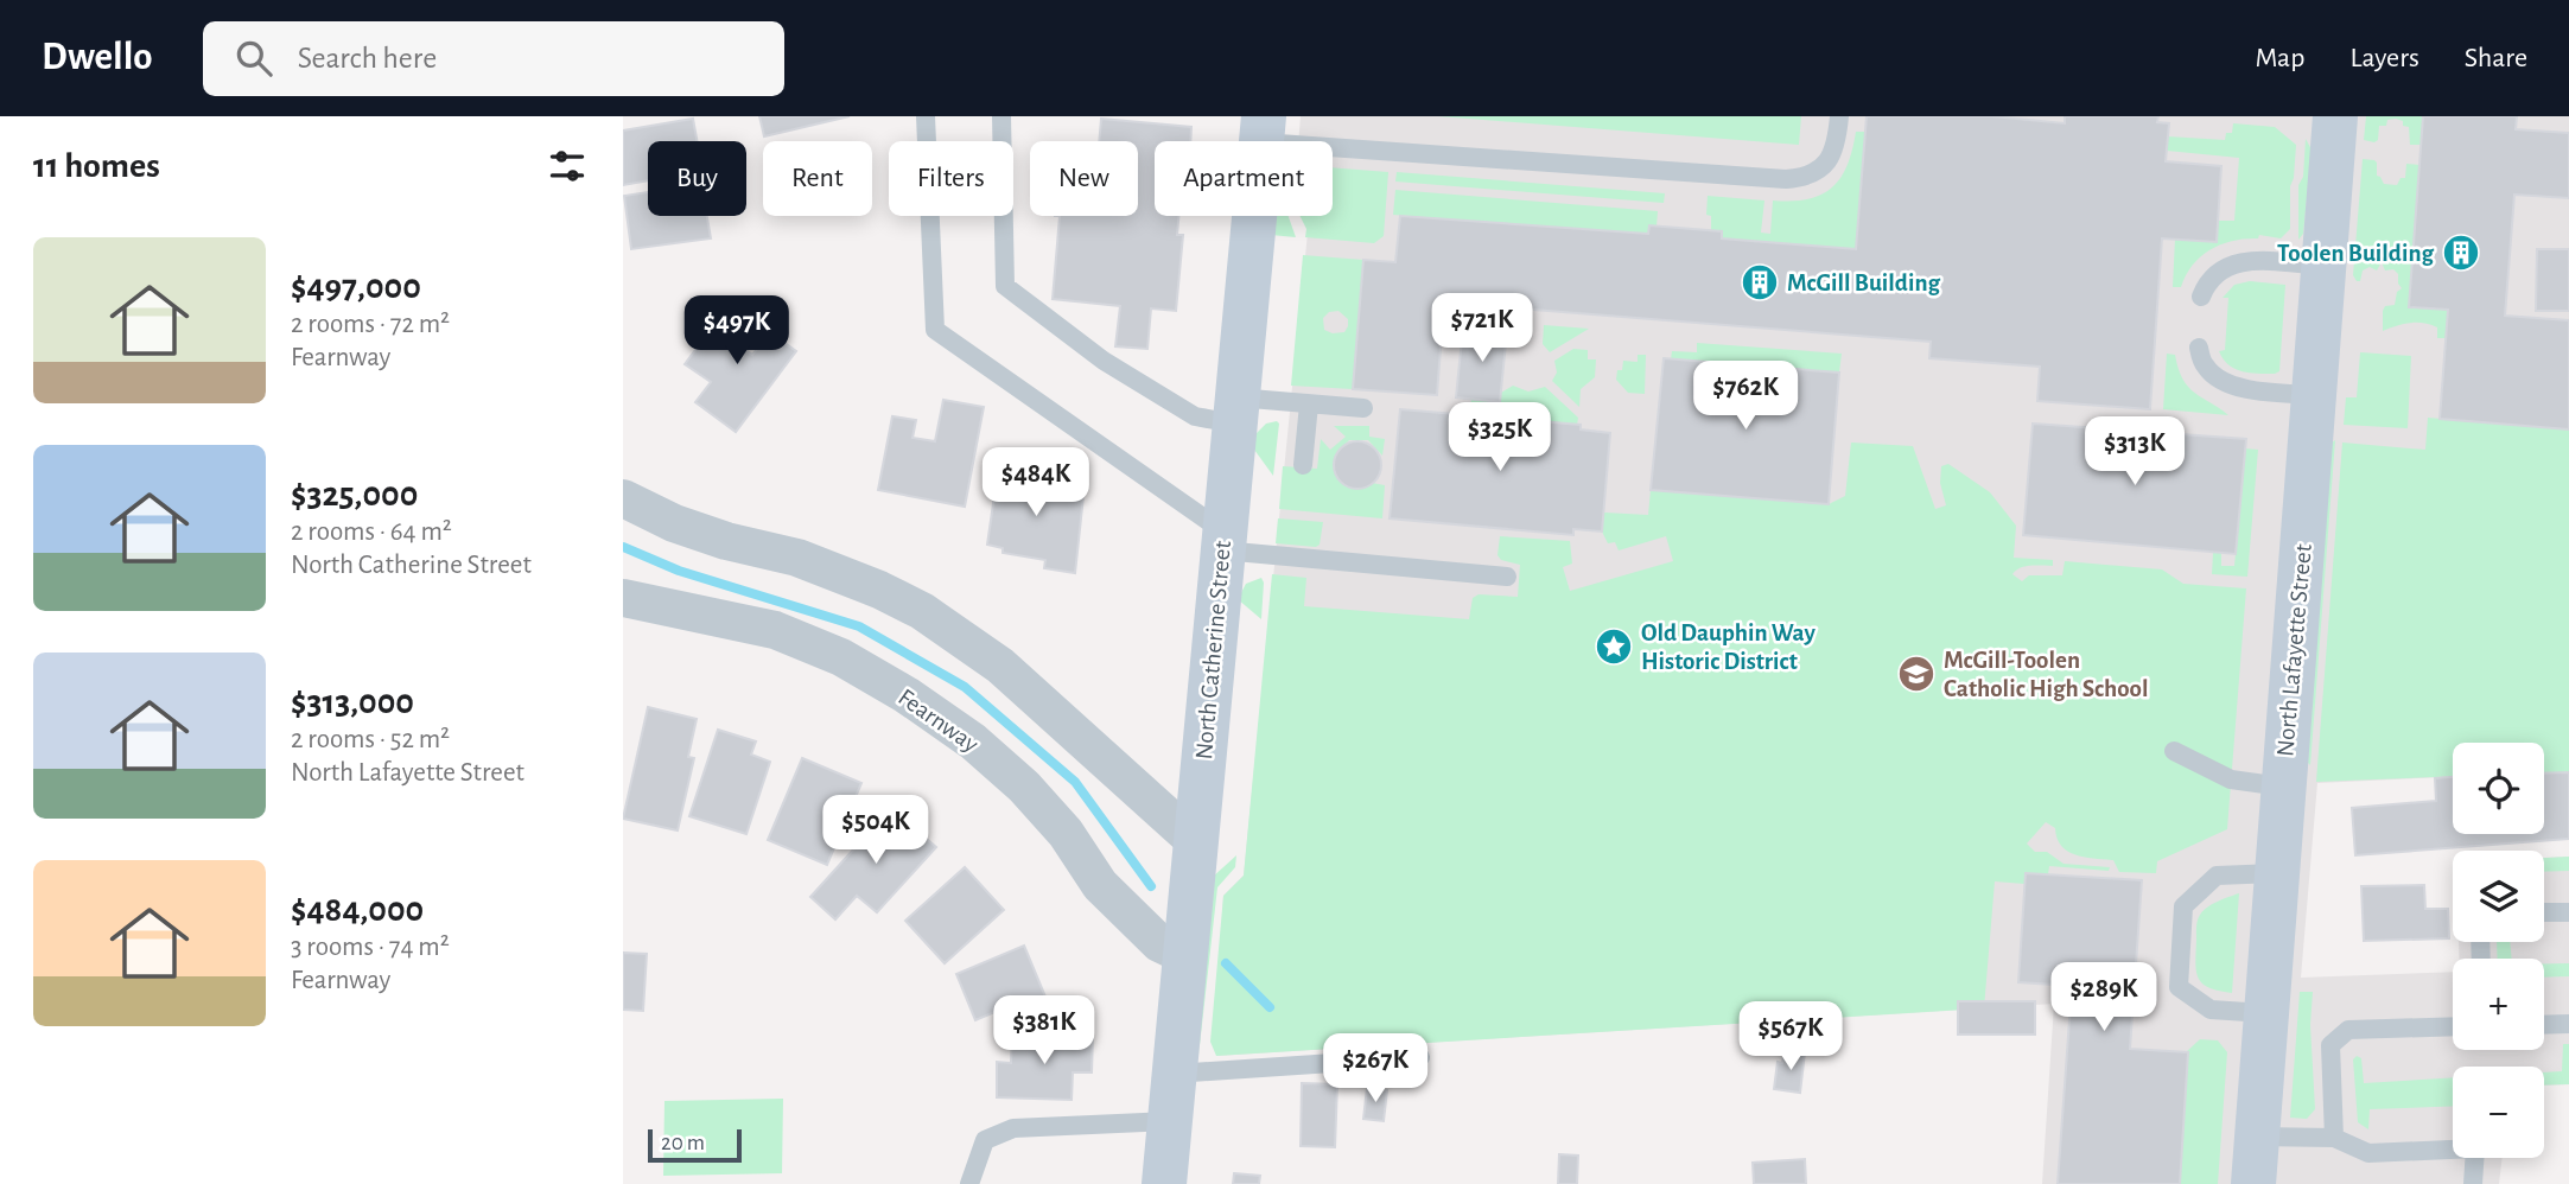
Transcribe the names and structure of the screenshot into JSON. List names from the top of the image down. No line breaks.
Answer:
{"streets":{"street":["North Catherine Street","North Lafayette Street","Fearnway"]},"crossings":[["North Catherine Street","Fearnway"]],"places":{"building":["Toolen Building","McGill Building"],"place":["Old Dauphin Way Historic District"],"school or university":["McGill-Toolen Catholic High School"]},"scale_bar":"20 m","page":{"header":"Dwello","search":"Search here","nav":["Map","Layers","Share"],"heading":"11 homes","chip":["Buy","Rent","Filters","New","Apartment"],"list":[{"name":"$497,000","note":"2 rooms · 72 m² · Fearnway"},{"name":"$325,000","note":"2 rooms · 64 m² · North Catherine Street"},{"name":"$313,000","note":"2 rooms · 52 m² · North Lafayette Street"},{"name":"$484,000","note":"3 rooms · 74 m² · Fearnway"}],"price":["$721K","$497K","$762K","$325K","$313K","$484K","$504K","$289K","$381K","$567K","$267K"],"map_buttons":["+","−"],"scale":"20 m"}}
